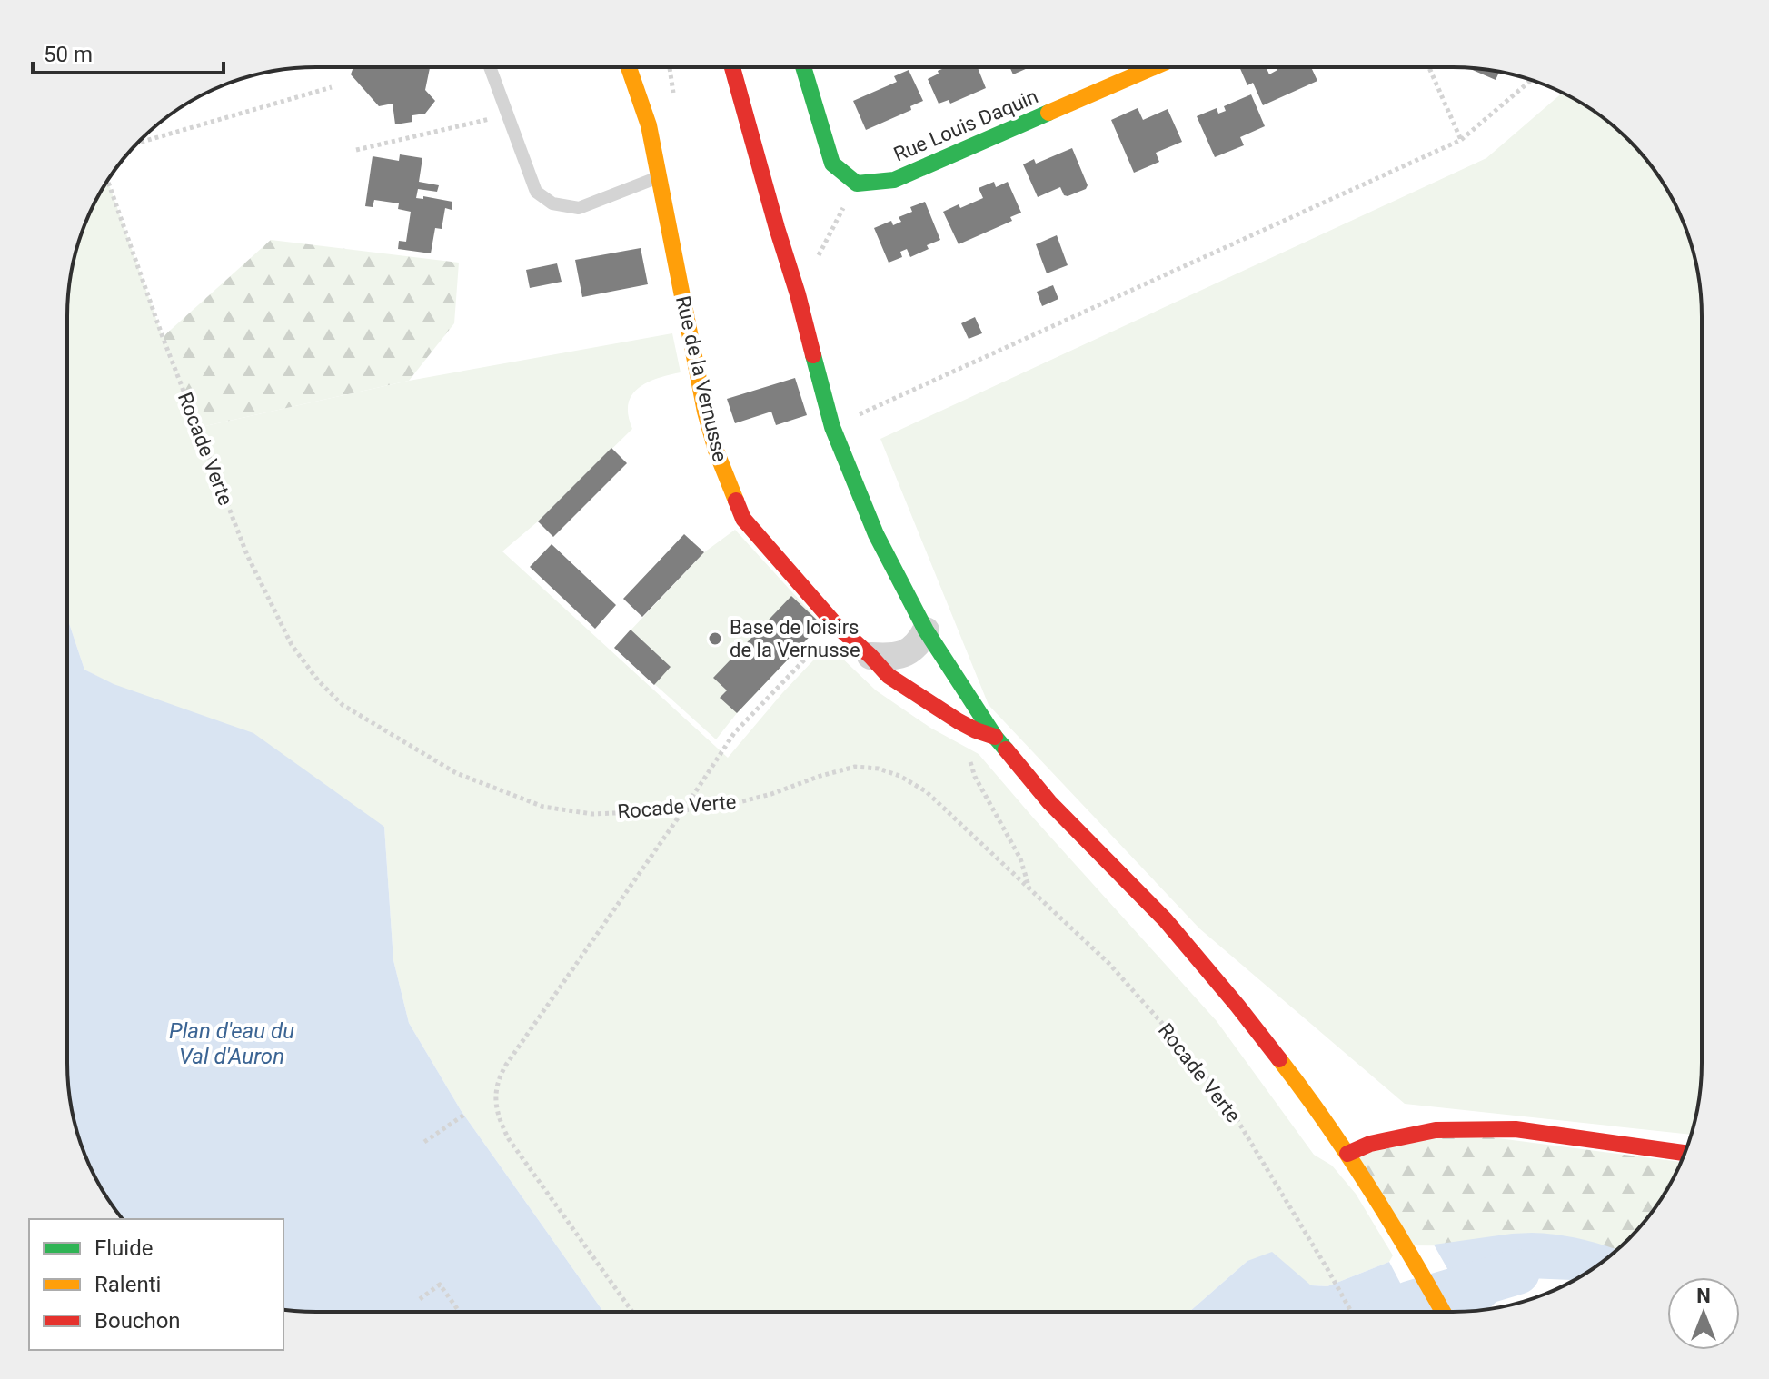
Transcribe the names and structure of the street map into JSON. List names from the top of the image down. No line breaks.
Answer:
{"streets":{"street":["Rue Louis Daquin","Rue de la Vernusse"],"path":["Rocade Verte"]},"water":["Plan d'eau du Val d'Auron"],"places":["Base de loisirs de la Vernusse"],"legend":["Fluide","Ralenti","Bouchon"],"scale_bar":"50 m","north":"top"}
